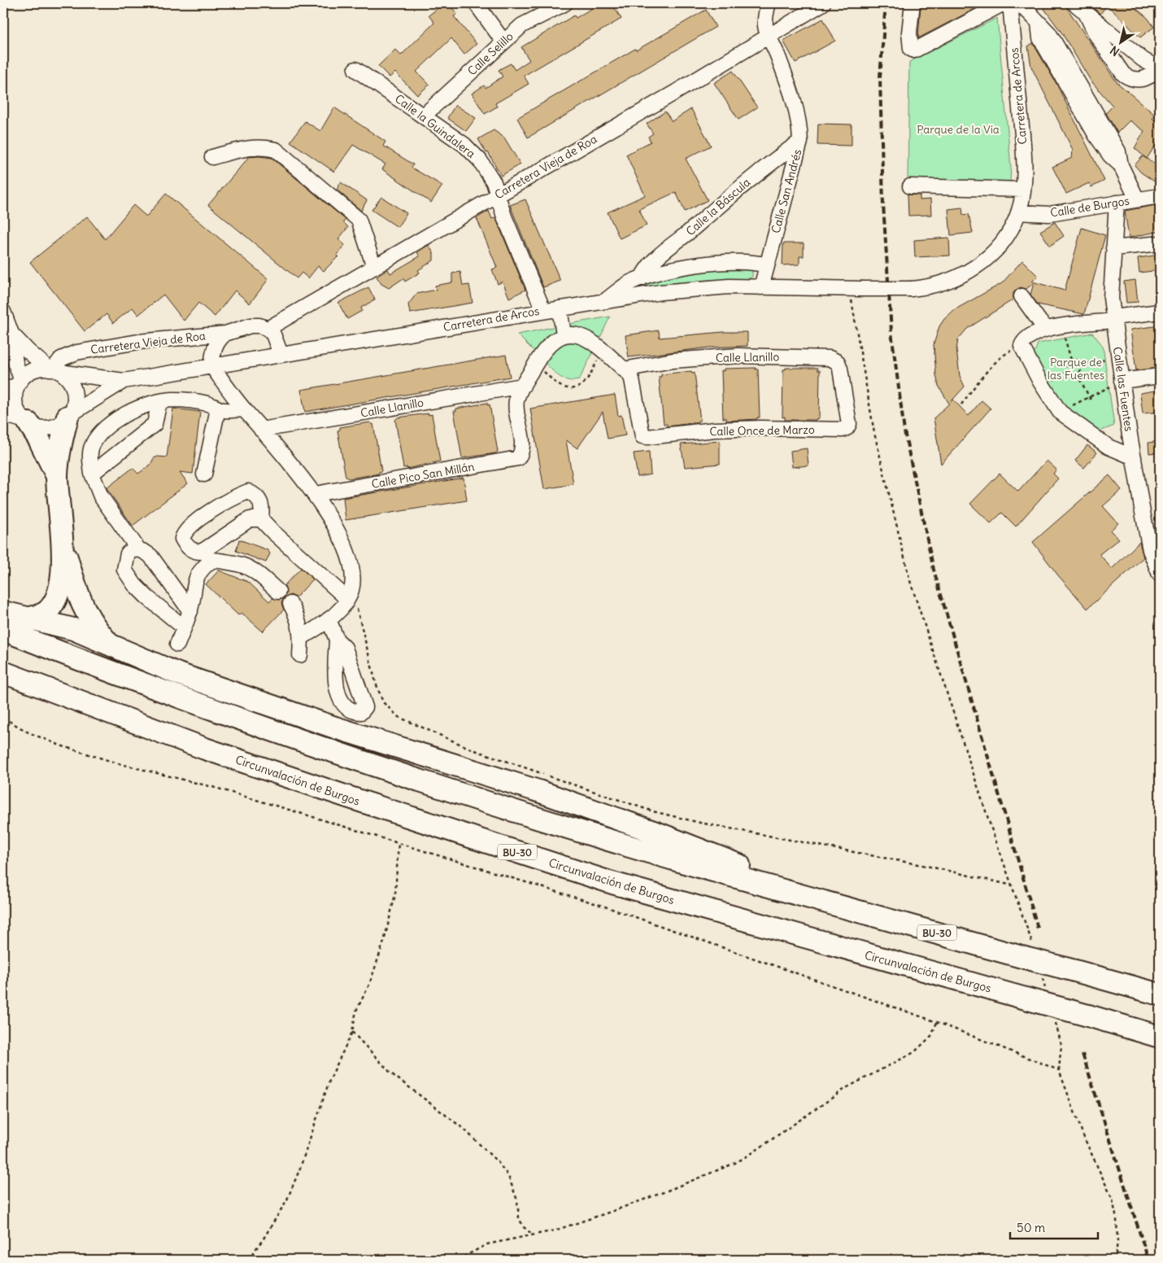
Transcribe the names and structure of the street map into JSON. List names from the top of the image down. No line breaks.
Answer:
{"streets":{"highway":["Circunvalación de Burgos","BU-30"],"street":["Calle Selillo","Carretera de Arcos","Calle la Guindalera","Carretera Vieja de Roa","Calle San Andrés","Calle la Báscula","Calle de Burgos","Calle Llanillo","Calle las Fuentes","Calle Once de Marzo","Calle Pico San Millán"]},"crossings":[["Calle Selillo","Calle la Guindalera"],["Carretera de Arcos","Calle la Guindalera"],["Carretera de Arcos","Carretera Vieja de Roa"],["Carretera de Arcos","Calle San Andrés"],["Carretera de Arcos","Calle de Burgos"],["Calle la Guindalera","Carretera Vieja de Roa"],["Carretera Vieja de Roa","Calle San Andrés"],["Calle San Andrés","Calle la Báscula"],["Calle de Burgos","Calle las Fuentes"],["Calle Llanillo","Calle Once de Marzo"],["Calle Llanillo","Calle Pico San Millán"]],"parks":["Parque de la Vía","Parque de las Fuentes"],"scale_bar":"50 m","north":"bottom left"}
